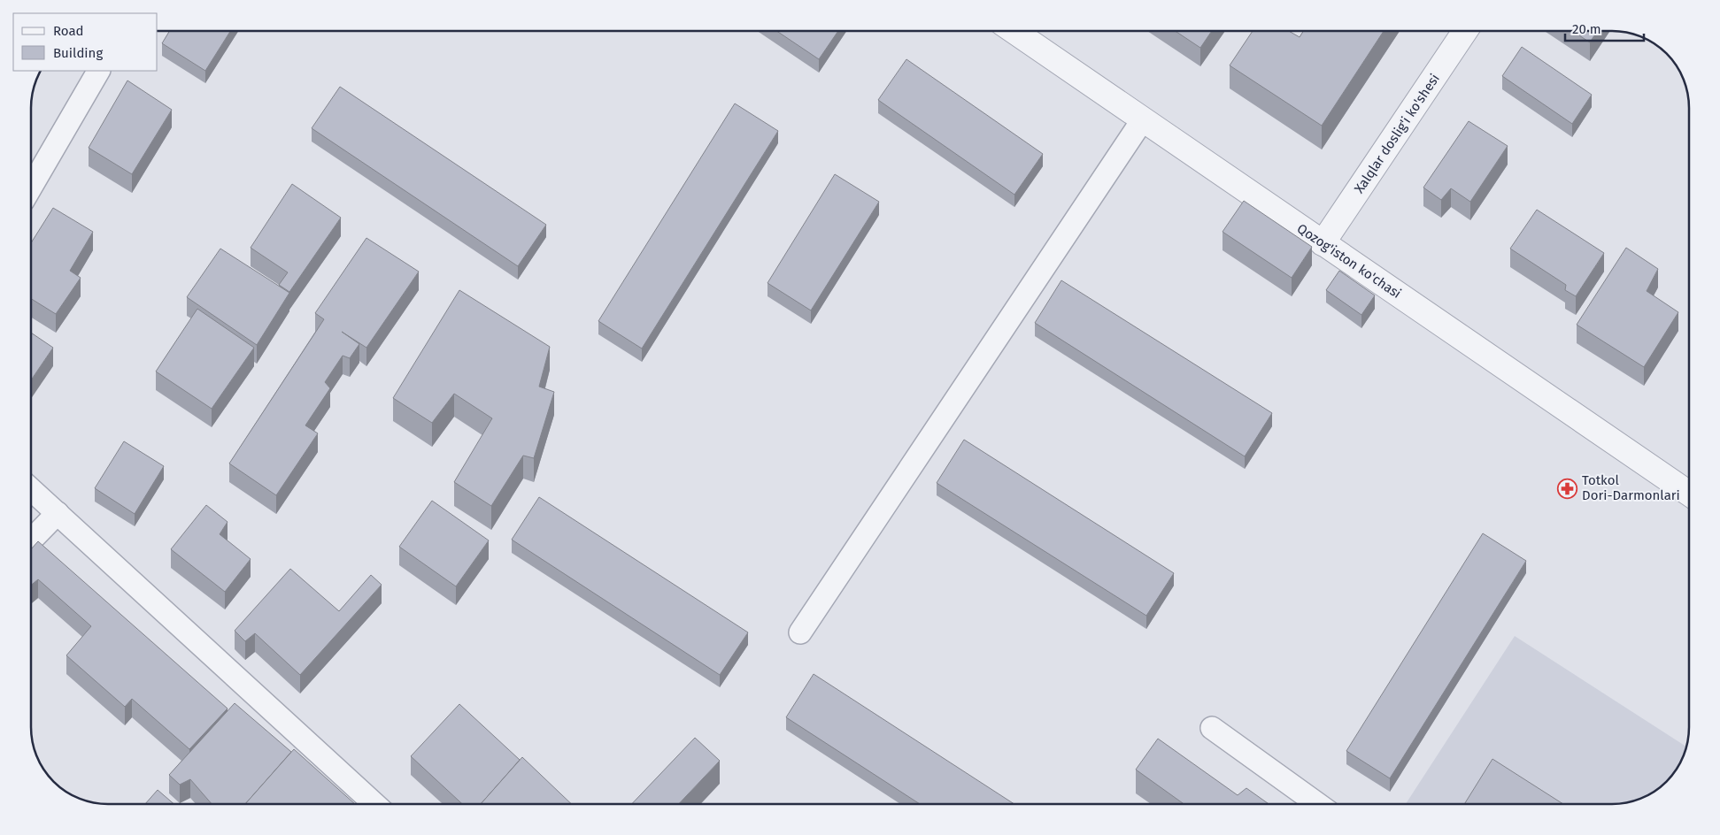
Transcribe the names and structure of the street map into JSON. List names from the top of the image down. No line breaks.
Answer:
{"streets":{"street":["Xalqlar doslig'i ko'shesi","Qozog'iston ko'chasi"]},"crossings":[["Xalqlar doslig'i ko'shesi","Qozog'iston ko'chasi"]],"places":{"pharmacy":["Totkol Dori-Darmonlari"]},"legend":["Road","Building"],"scale_bar":"20 m"}
